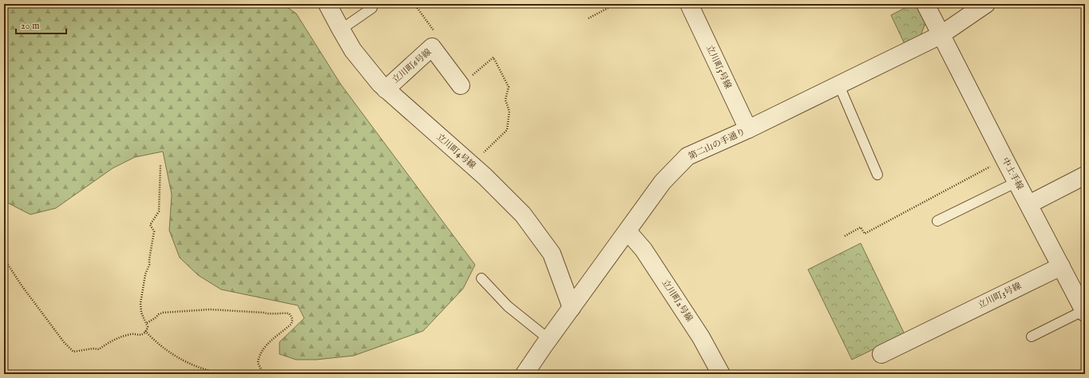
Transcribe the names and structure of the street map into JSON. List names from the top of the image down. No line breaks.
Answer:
{"streets":{"street":["立川町6号線","立川町5号線","第二山の手通り","立川町4号線","中土手線","立川町3号線","立川町2号線"]},"crossings":[["立川町6号線","立川町4号線"],["立川町5号線","第二山の手通り"],["第二山の手通り","立川町4号線"],["第二山の手通り","中土手線"],["第二山の手通り","立川町2号線"],["中土手線","立川町3号線"]],"scale_bar":"20 m"}
